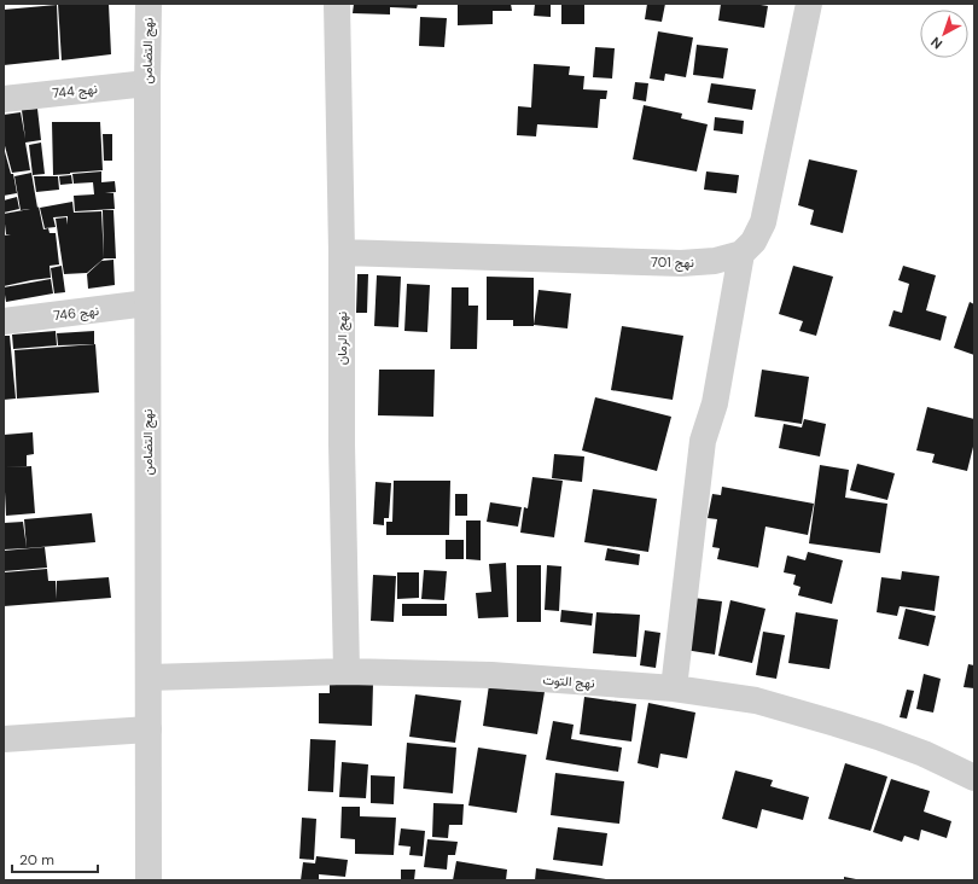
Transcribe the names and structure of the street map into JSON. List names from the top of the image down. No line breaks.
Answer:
{"streets":{"street":["نهج التضامن","نهج 744","نهج 701","نهج 746","نهج الرمان","نهج التوت"]},"crossings":[["نهج التضامن","نهج 744"],["نهج التضامن","نهج 746"],["نهج التضامن","نهج التوت"],["نهج 701","نهج الرمان"],["نهج الرمان","نهج التوت"]],"scale_bar":"20 m","north":"bottom left"}
